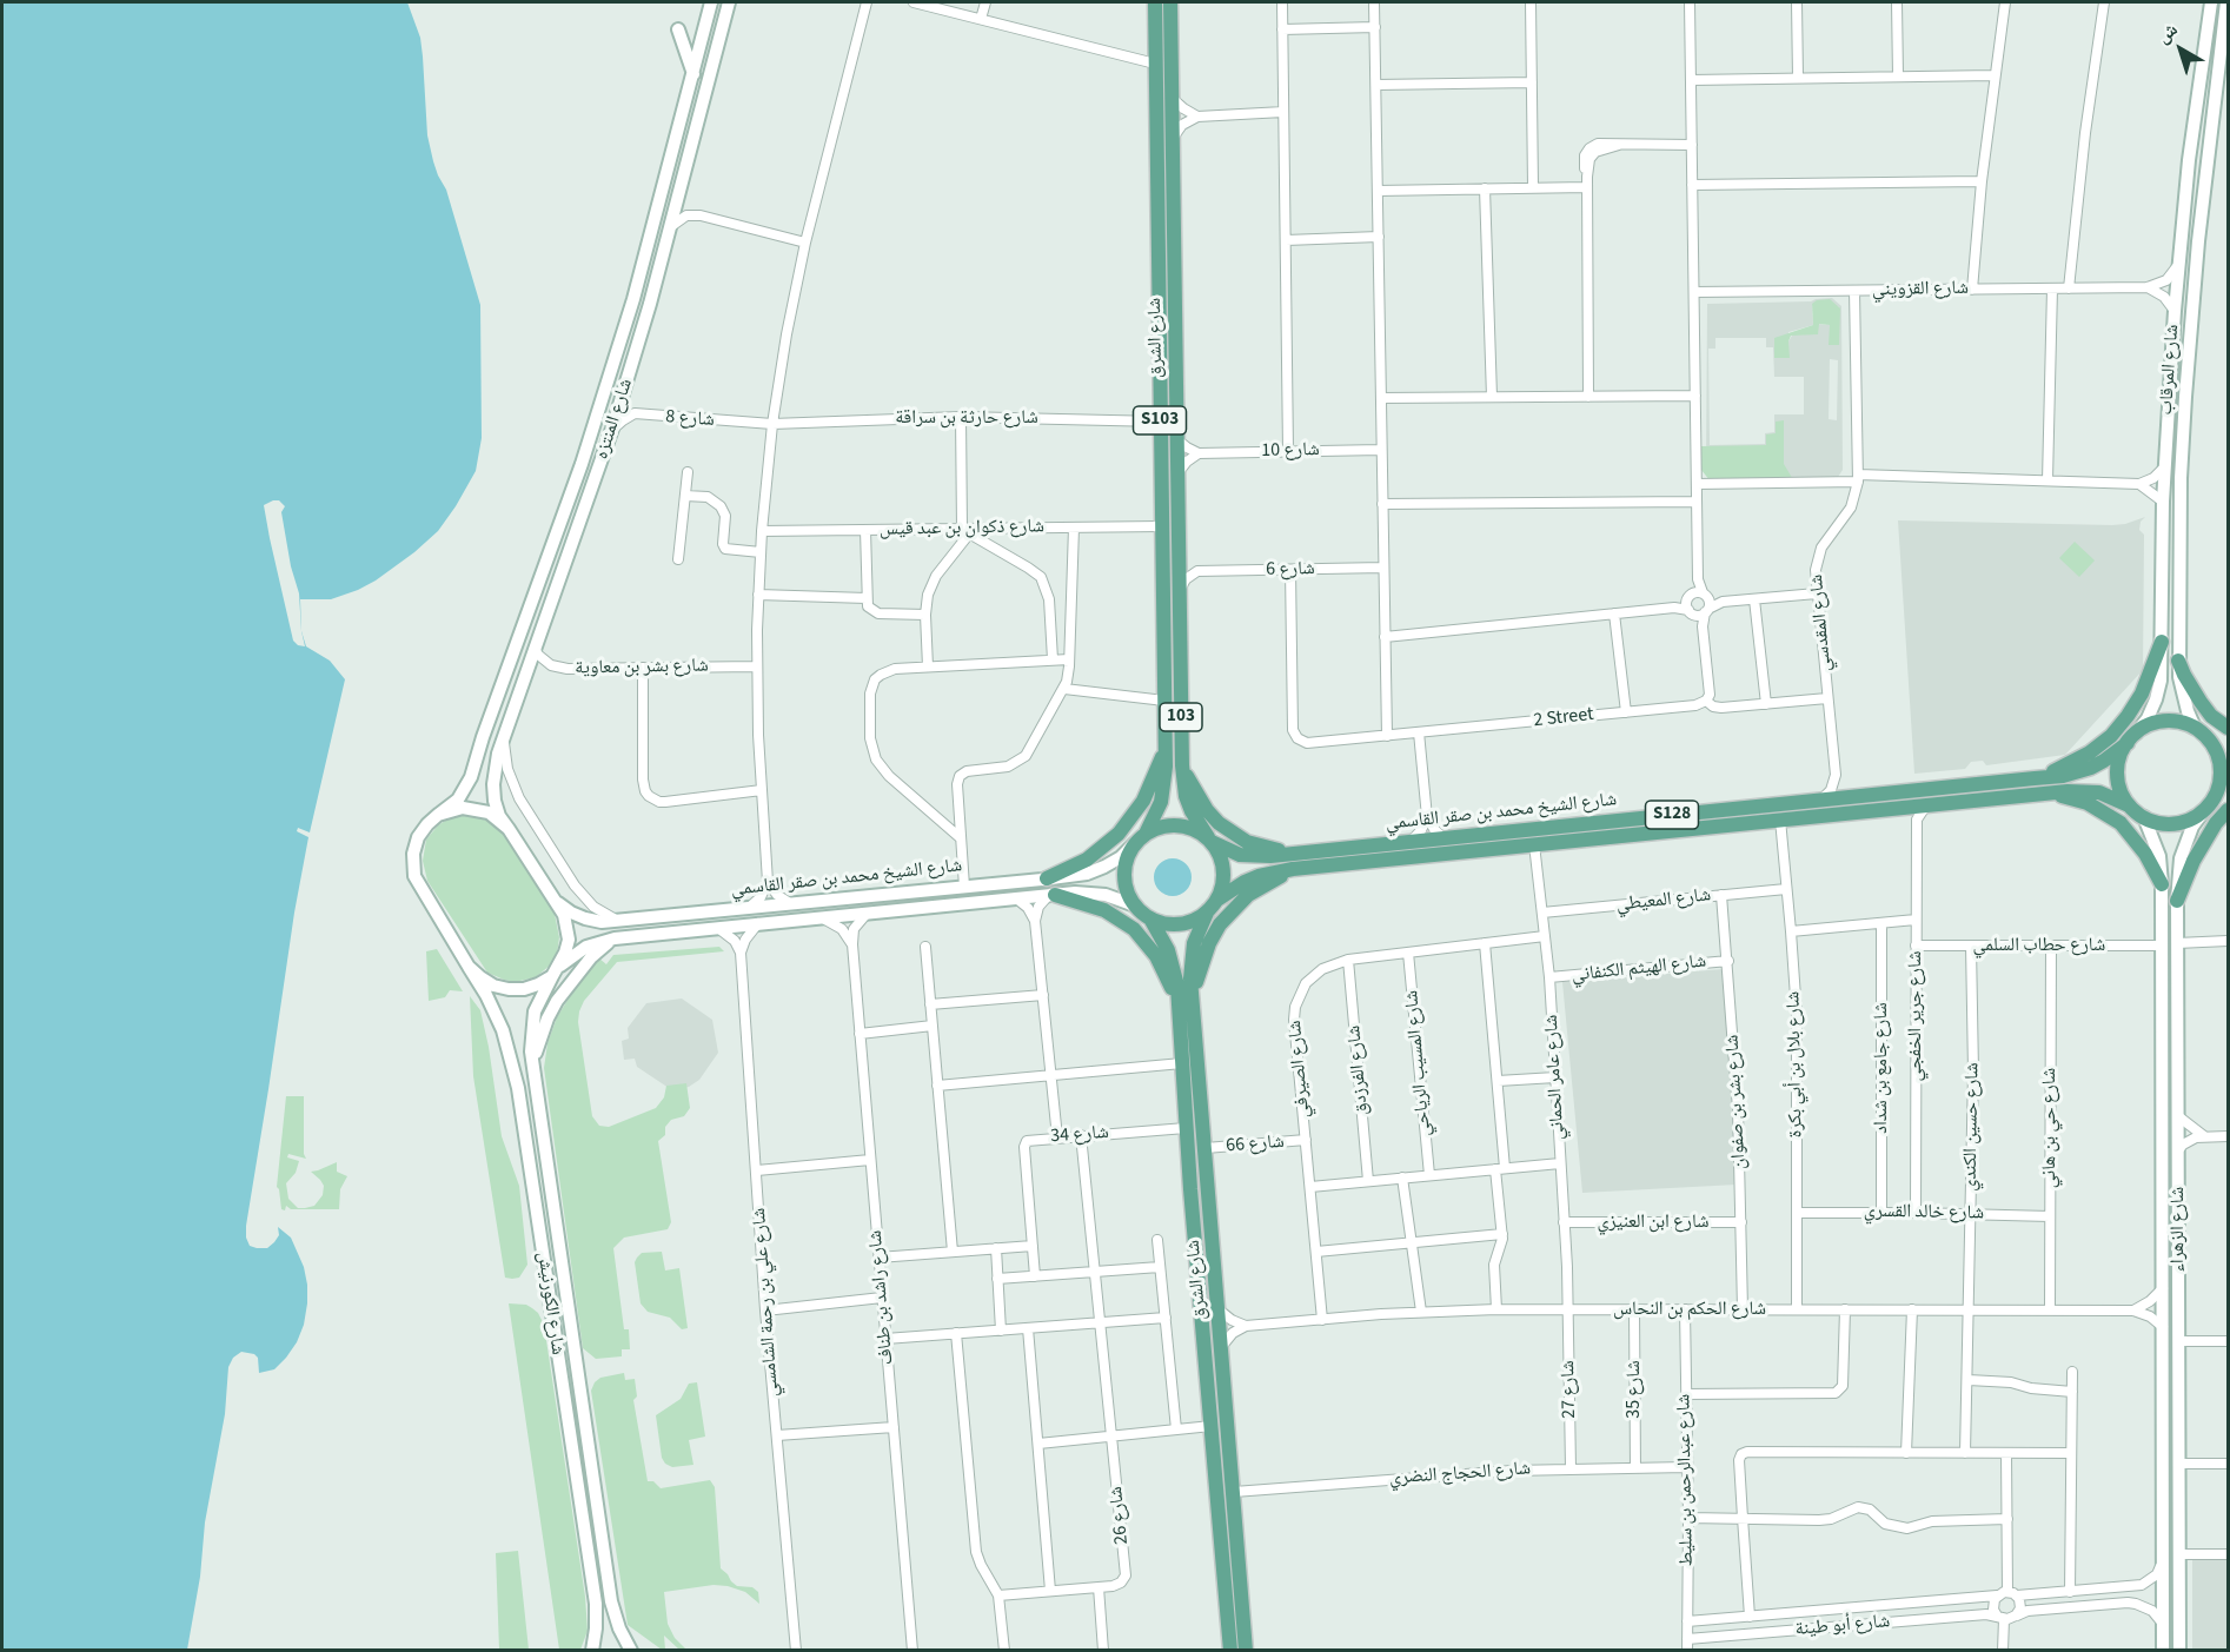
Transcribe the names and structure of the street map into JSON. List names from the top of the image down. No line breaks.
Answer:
{"streets":{"main road":["شارع الشرق","شارع المرقاب","شارع المنتزه","S103","103","شارع الشيخ محمد بن صقر القاسمي","S128","شارع الزهراء","شارع الكورنيش"],"street":["شارع القزويني","شارع حارثة بن سراقة","شارع 8","شارع 10","شارع ذكوان بن عبد قيس","شارع 6","شارع المقدسي","شارع بشر بن معاوية","2 Street","شارع المعيطي","شارع حطاب السلمي","شارع الهيثم الكنفاني","شارع جرير الخفجي","شارع المسيب الرياحي","شارع بلال بن أبي بكرة","شارع جامع بن شداد","شارع الصيرفي","شارع الفرزدق","شارع عامر الحماني","شارع بشر بن صفوان","شارع حسين الكندي","شارع حي بن هاني","شارع 34","شارع 66","شارع خالد القسري","شارع ابن العنيزي","شارع راشد بن طناف","شارع علي بن رحمة الشامسي","شارع الحكم بن النحاس","شارع 27","شارع 35","شارع الحجاج النضري","شارع عبدالرحمن بن سليط","شارع 26","شارع أبو طينة"]},"crossings":[["شارع الشرق","شارع حارثة بن سراقة"],["شارع الشرق","شارع ذكوان بن عبد قيس"],["شارع الشرق","شارع الشيخ محمد بن صقر القاسمي"],["شارع الشرق","شارع 34"],["شارع الشرق","شارع 66"],["شارع الشرق","شارع الحجاج النضري"],["شارع المرقاب","شارع الشيخ محمد بن صقر القاسمي"],["شارع المرقاب","شارع الزهراء"],["شارع حارثة بن سراقة","شارع 8"],["شارع المنتزه","شارع 8"],["شارع المنتزه","شارع بشر بن معاوية"],["شارع المنتزه","شارع الشيخ محمد بن صقر القاسمي"],["شارع المنتزه","شارع الكورنيش"],["شارع 6","2 Street"],["شارع المقدسي","2 Street"],["شارع الشيخ محمد بن صقر القاسمي","شارع بلال بن أبي بكرة"],["شارع الشيخ محمد بن صقر القاسمي","شارع عامر الحماني"],["شارع الشيخ محمد بن صقر القاسمي","شارع الزهراء"],["شارع الشيخ محمد بن صقر القاسمي","شارع راشد بن طناف"],["شارع الشيخ محمد بن صقر القاسمي","شارع الكورنيش"],["شارع المعيطي","شارع بلال بن أبي بكرة"],["شارع المعيطي","شارع عامر الحماني"],["شارع المعيطي","شارع بشر بن صفوان"],["شارع حطاب السلمي","شارع جرير الخفجي"],["شارع حطاب السلمي","شارع حسين الكندي"],["شارع حطاب السلمي","شارع حي بن هاني"],["شارع حطاب السلمي","شارع الزهراء"],["شارع الهيثم الكنفاني","شارع عامر الحماني"],["شارع الهيثم الكنفاني","شارع بشر بن صفوان"],["شارع جرير الخفجي","شارع خالد القسري"],["شارع المسيب الرياحي","شارع الصيرفي"],["شارع بلال بن أبي بكرة","شارع خالد القسري"],["شارع بلال بن أبي بكرة","شارع الحكم بن النحاس"],["شارع جامع بن شداد","شارع خالد القسري"],["شارع الصيرفي","شارع الفرزدق"],["شارع الصيرفي","شارع عامر الحماني"],["شارع الصيرفي","شارع 66"],["شارع الصيرفي","شارع الحكم بن النحاس"],["شارع عامر الحماني","شارع ابن العنيزي"],["شارع عامر الحماني","شارع الحكم بن النحاس"],["شارع عامر الحماني","شارع 27"],["شارع بشر بن صفوان","شارع ابن العنيزي"],["شارع بشر بن صفوان","شارع الحكم بن النحاس"],["شارع حسين الكندي","شارع خالد القسري"],["شارع حسين الكندي","شارع الحكم بن النحاس"],["شارع حي بن هاني","شارع خالد القسري"],["شارع حي بن هاني","شارع الحكم بن النحاس"],["شارع 34","شارع 26"],["شارع الزهراء","شارع الحكم بن النحاس"],["شارع الحكم بن النحاس","شارع 27"],["شارع الحكم بن النحاس","شارع 35"],["شارع الحكم بن النحاس","شارع عبدالرحمن بن سليط"],["شارع 27","شارع الحجاج النضري"],["شارع 35","شارع الحجاج النضري"],["شارع الحجاج النضري","شارع عبدالرحمن بن سليط"],["شارع عبدالرحمن بن سليط","شارع أبو طينة"]],"north":"top left"}
